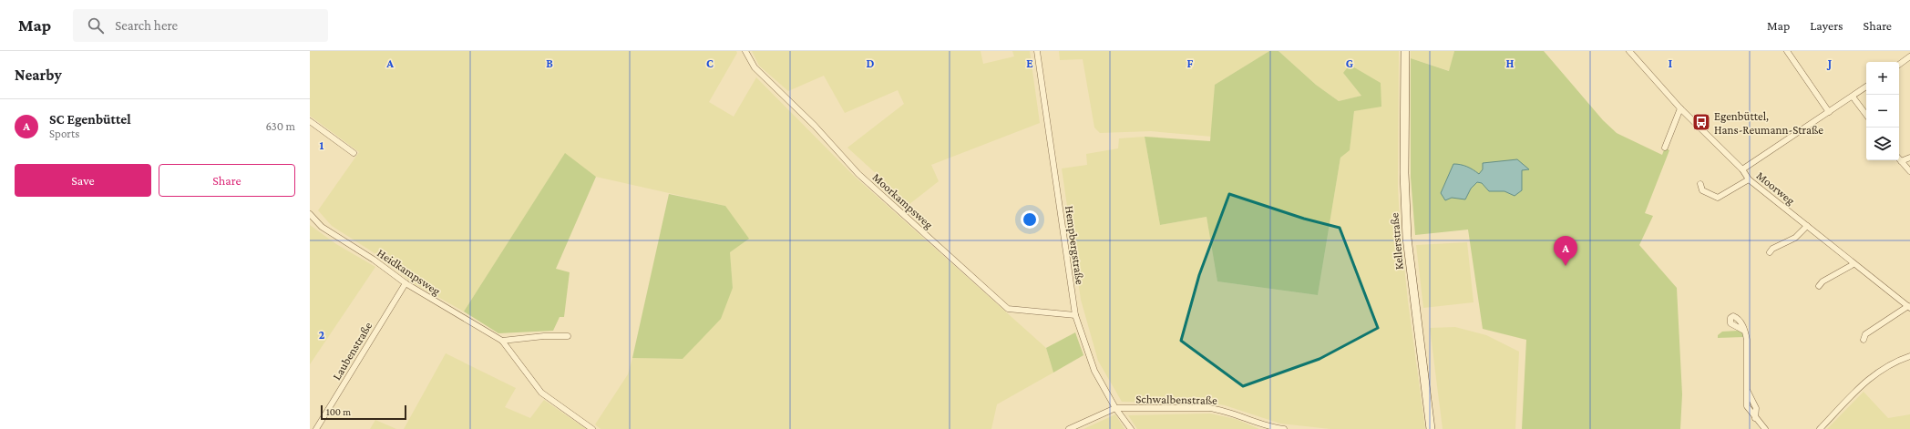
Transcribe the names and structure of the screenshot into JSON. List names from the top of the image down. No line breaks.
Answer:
{"streets":{"main road":["Kellerstraße"],"street":["Moorweg","Moorkampsweg","Hempbergstraße","Heidkampsweg","Laubenstraße","Schwalbenstraße"]},"crossings":[["Moorkampsweg","Hempbergstraße"],["Hempbergstraße","Schwalbenstraße"],["Heidkampsweg","Laubenstraße"]],"places":{"bus stop":["Egenbüttel, Hans-Reumann-Straße"]},"scale_bar":"100 m","page":{"header":"Map","search":"Search here","nav":["Map","Layers","Share"],"heading":"Nearby","map_buttons":["+","−"],"list":[{"mark":"A","name":"SC Egenbüttel","note":"Sports","value":"630 m"}],"buttons":["Save","Share"],"pins":"A","scale":"100 m"},"grid":{"columns":["A","B","C","D","E","F","G","H","I","J"],"rows":["1","2"]}}
